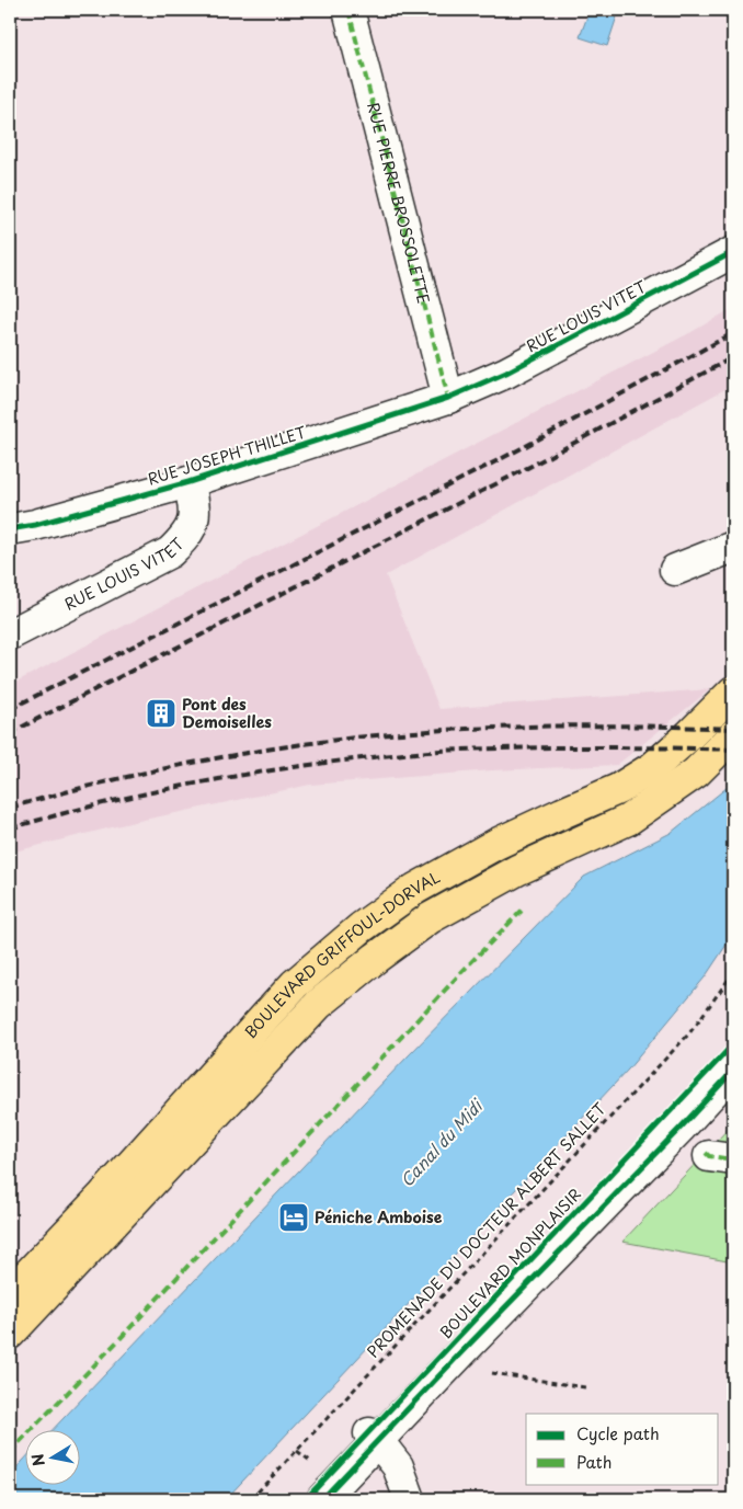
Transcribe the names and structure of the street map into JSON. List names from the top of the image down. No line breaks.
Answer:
{"streets":{"main road":["BOULEVARD GRIFFOUL-DORVAL"],"street":["RUE PIERRE BROSSOLETTE","RUE LOUIS VITET","RUE JOSEPH THILLET","BOULEVARD MONPLAISIR"],"path":["PROMENADE DU DOCTEUR ALBERT SALLET"]},"crossings":[["RUE PIERRE BROSSOLETTE","RUE LOUIS VITET"],["RUE PIERRE BROSSOLETTE","RUE JOSEPH THILLET"],["RUE LOUIS VITET","RUE JOSEPH THILLET"]],"water":["Canal du Midi"],"places":{"building":["Pont des Demoiselles"],"hotel":["Péniche Amboise"]},"legend":["Cycle path","Path"],"north":"left"}
